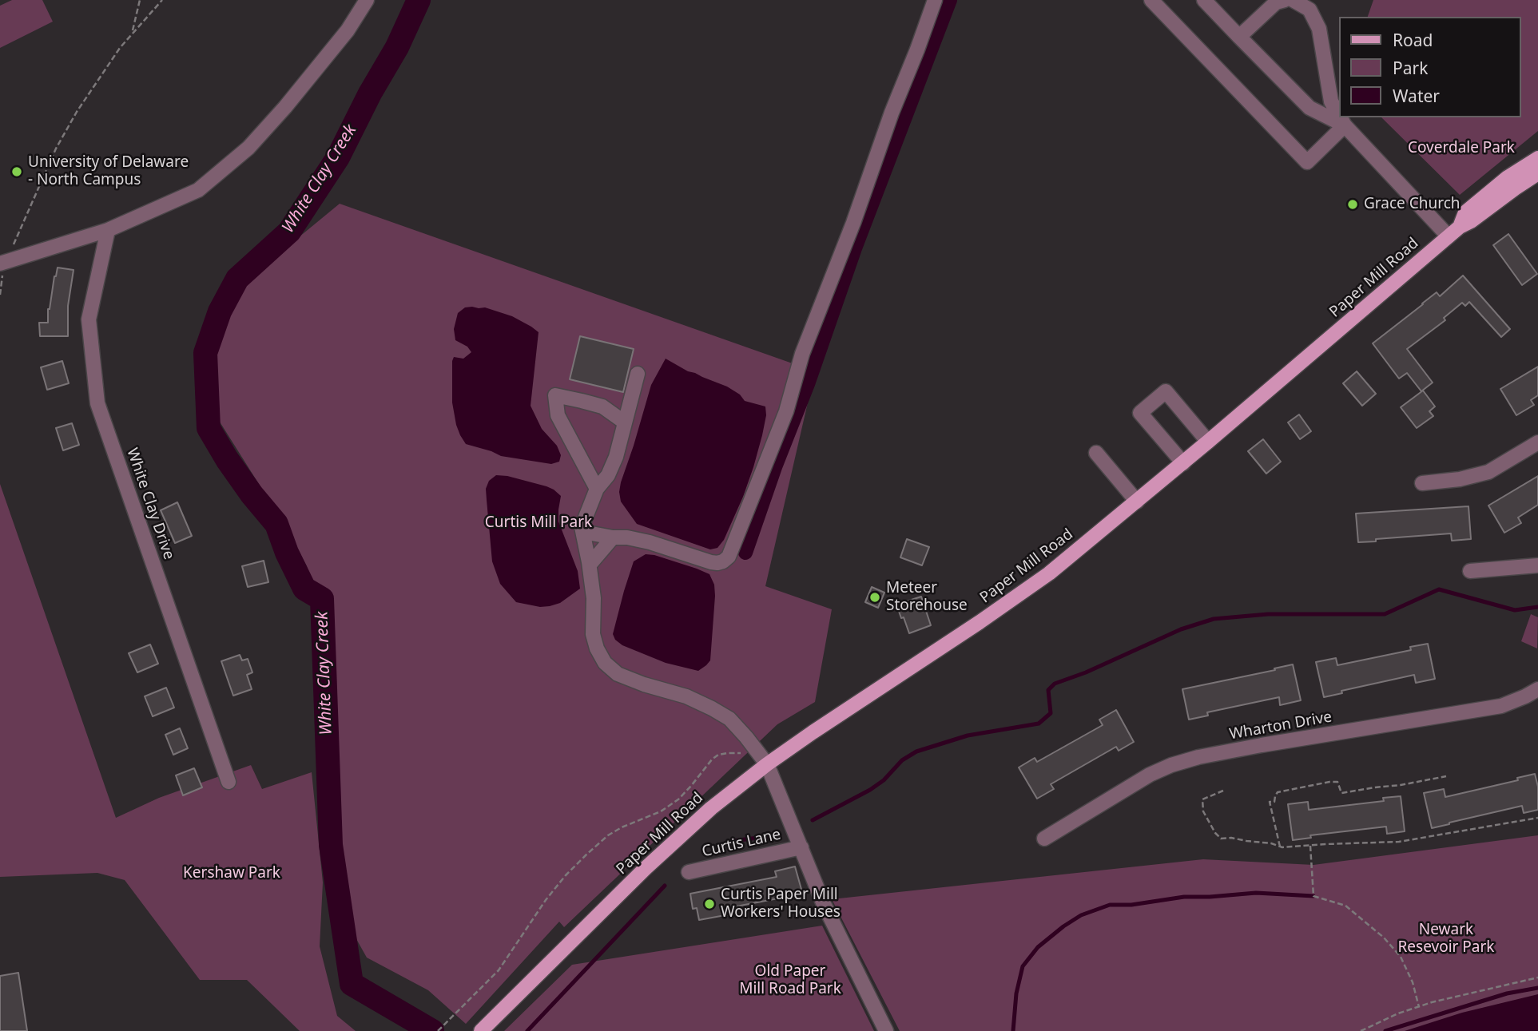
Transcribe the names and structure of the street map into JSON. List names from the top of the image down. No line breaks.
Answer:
{"streets":{"main road":["Paper Mill Road"],"street":["White Clay Drive","Wharton Drive","Curtis Lane"]},"water":["White Clay Creek"],"parks":["Coverdale Park","Curtis Mill Park","Kershaw Park","Newark Resevoir Park","Old Paper Mill Road Park"],"places":["University of Delaware - North Campus","Grace Church","Meteer Storehouse","Curtis Paper Mill Workers' Houses"],"legend":["Road","Park","Water"]}
